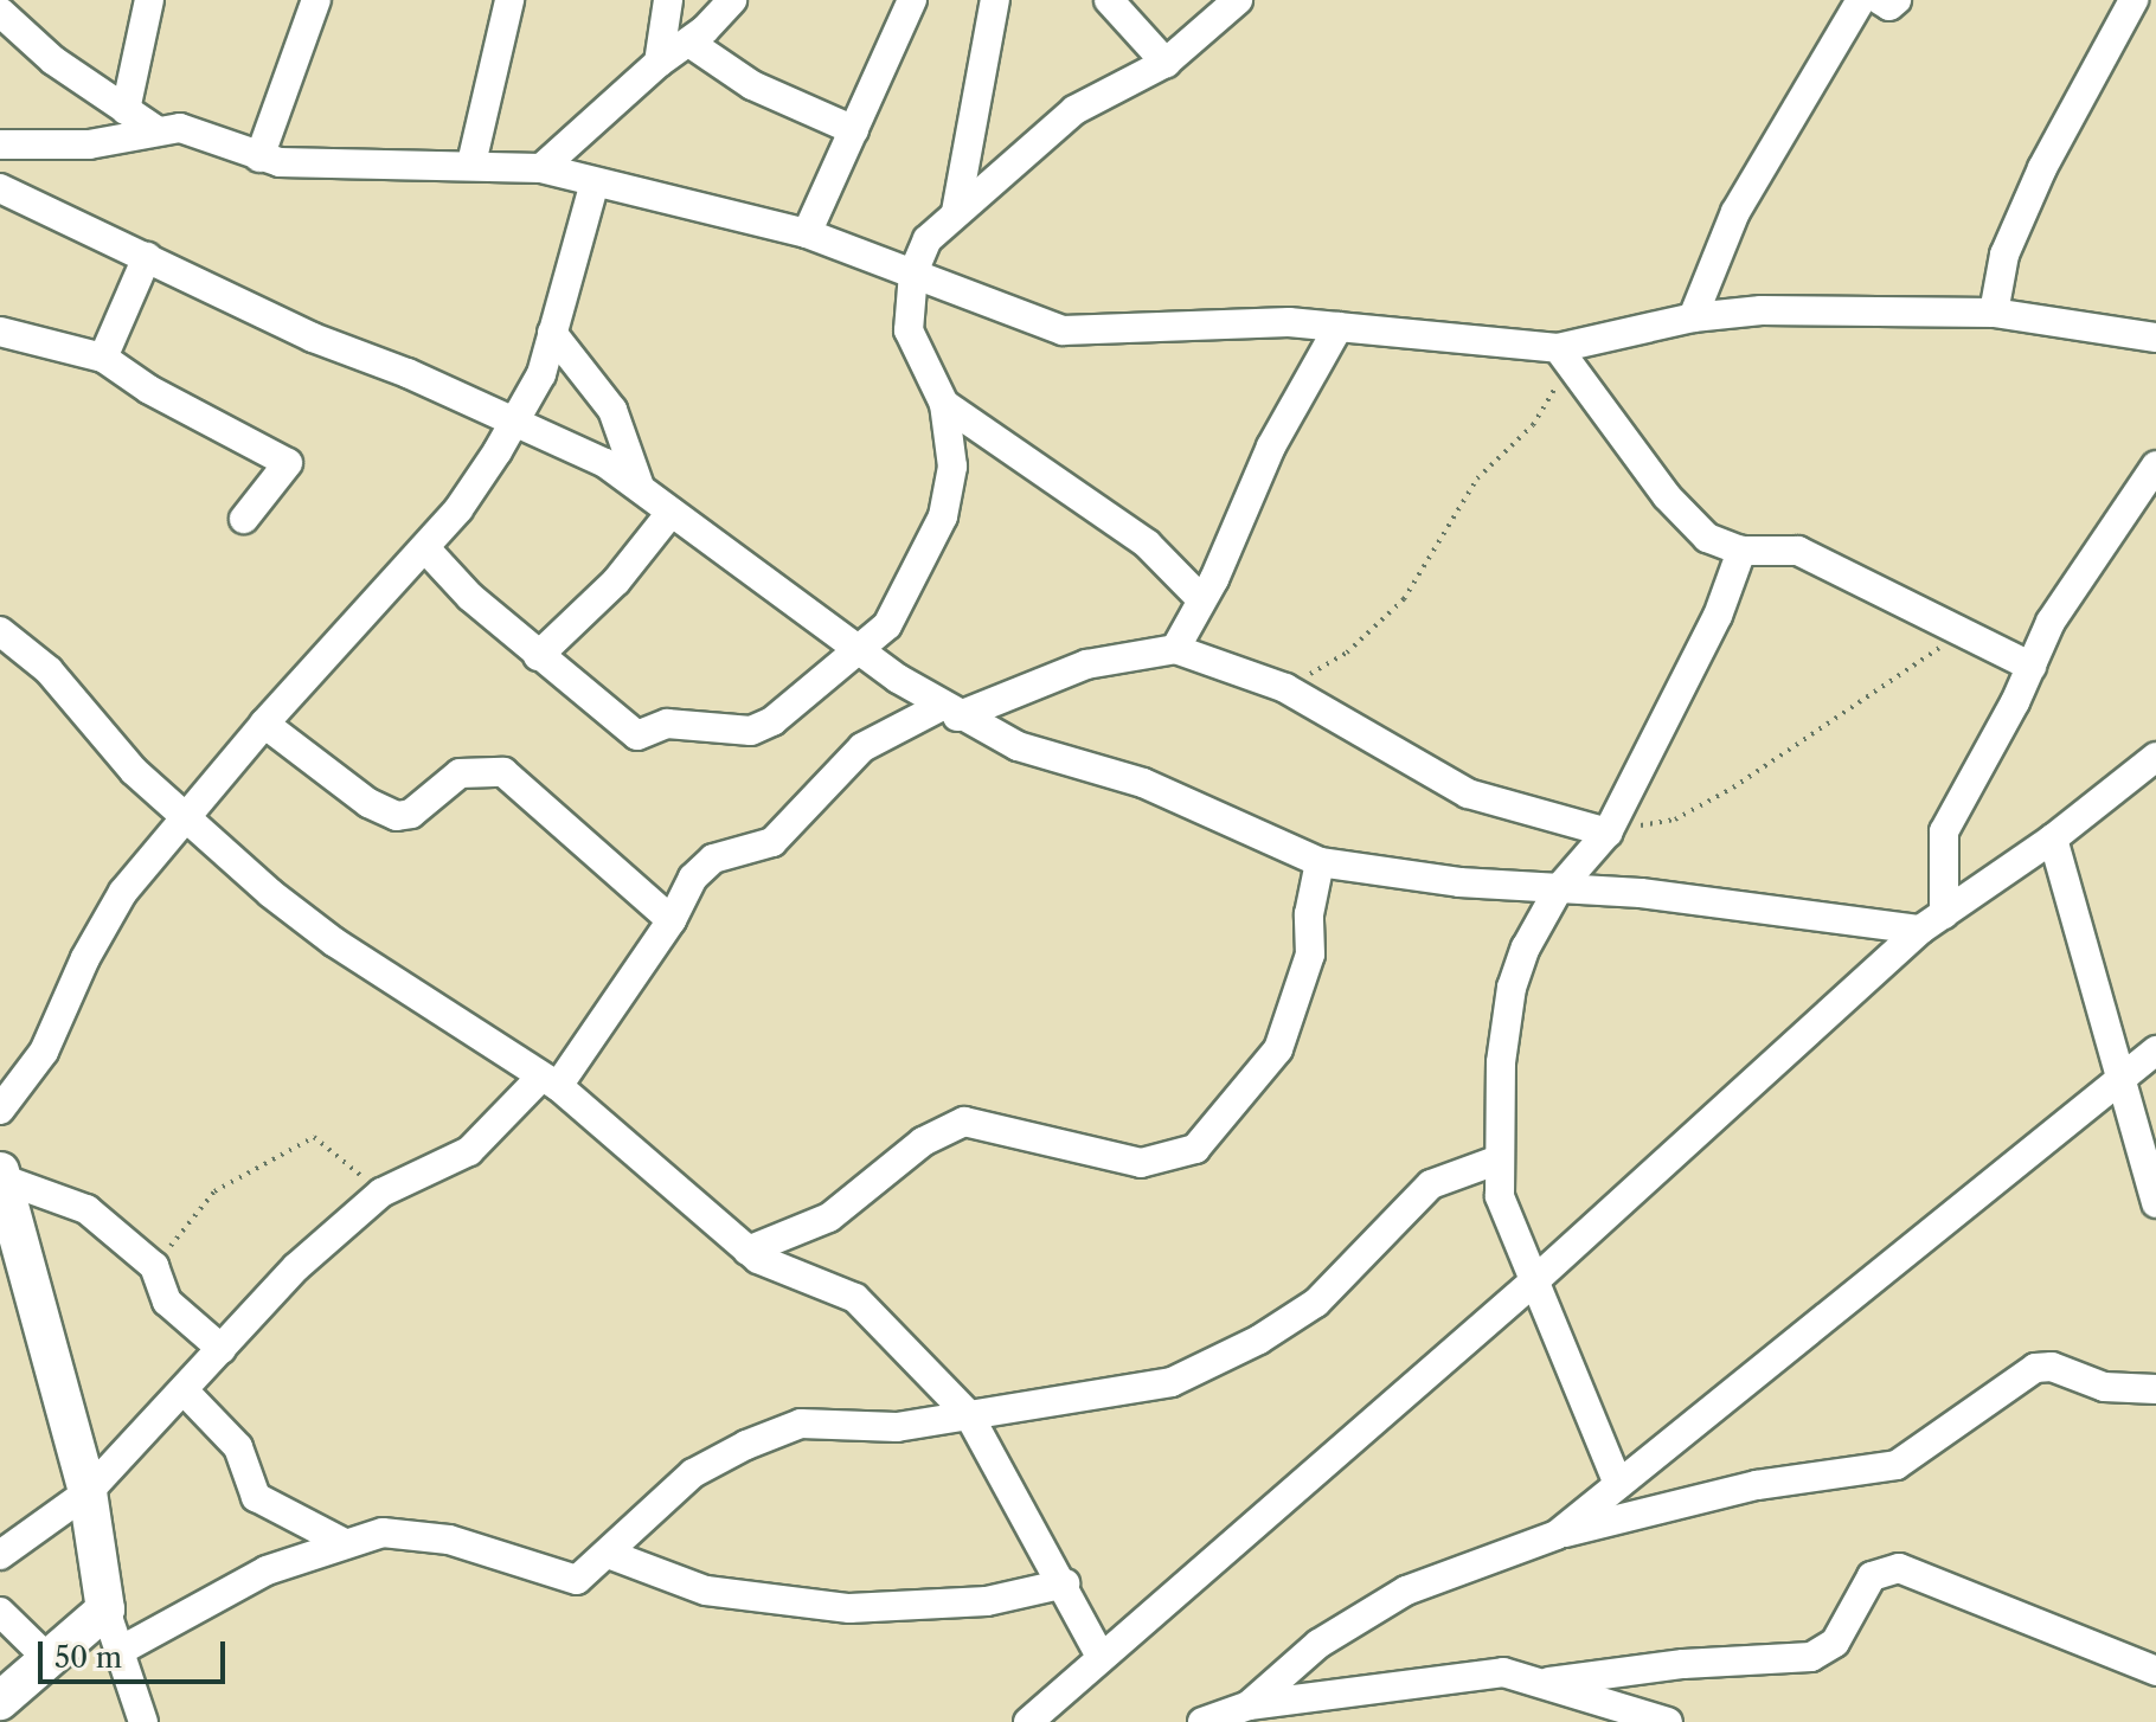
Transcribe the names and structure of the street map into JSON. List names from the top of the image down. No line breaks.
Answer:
{"scale_bar":"50 m"}
